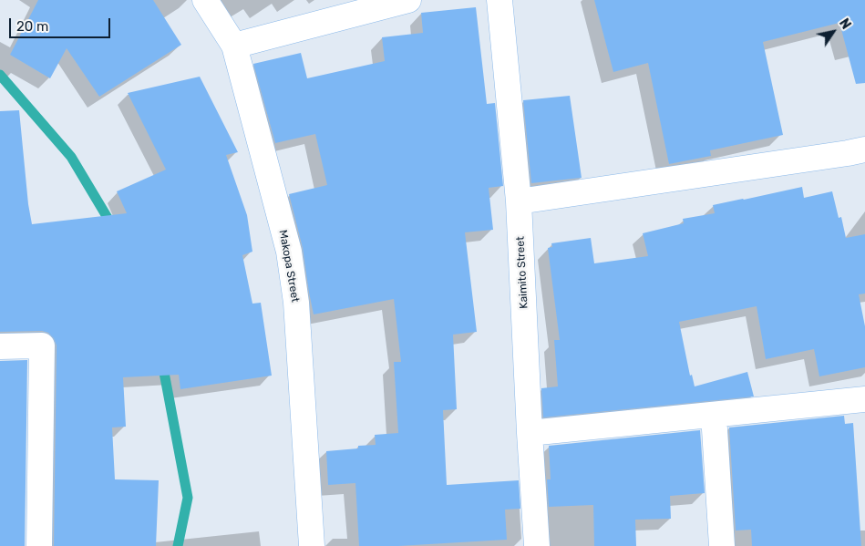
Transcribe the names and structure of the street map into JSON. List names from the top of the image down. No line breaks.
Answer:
{"streets":{"street":["Makopa Street","Kaimito Street"]},"scale_bar":"20 m","north":"top right"}
